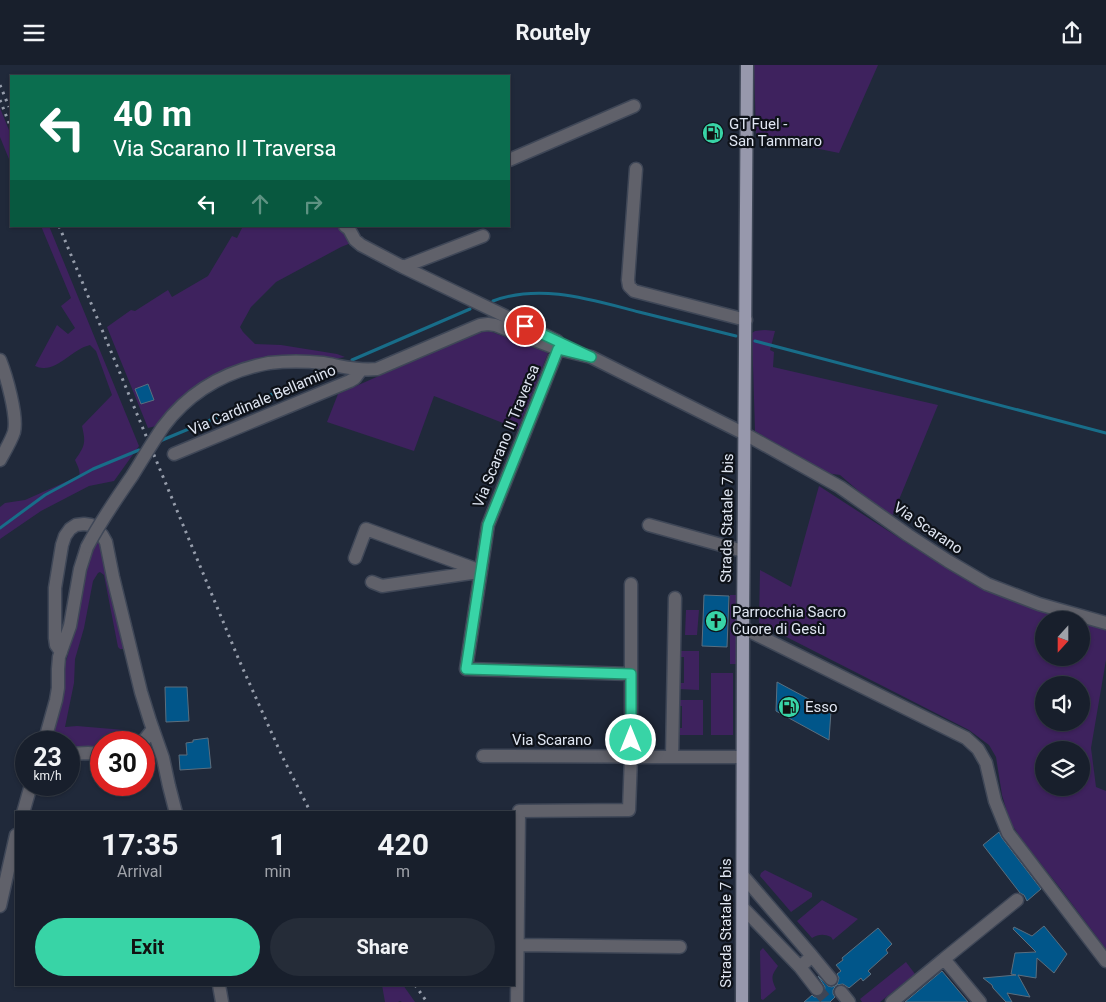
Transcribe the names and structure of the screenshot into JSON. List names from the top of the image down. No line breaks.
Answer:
{"streets":{"main road":["Strada Statale 7 bis"],"street":["Via Cardinale Bellamino","Via Scarano II Traversa","Via Scarano"]},"crossings":[["Strada Statale 7 bis","Via Scarano"]],"places":{"fuel station":["GT Fuel - San Tammaro","Esso"],"church":["Parrocchia Sacro Cuore di Gesù"]},"north":"bottom","page":{"header":"Routely","turn":["40 m","Via Scarano II Traversa"],"speed":"23 km/h","limit":"30","eta":["17:35","Arrival","1","min","420","m"],"buttons":["Exit","Share"]}}
